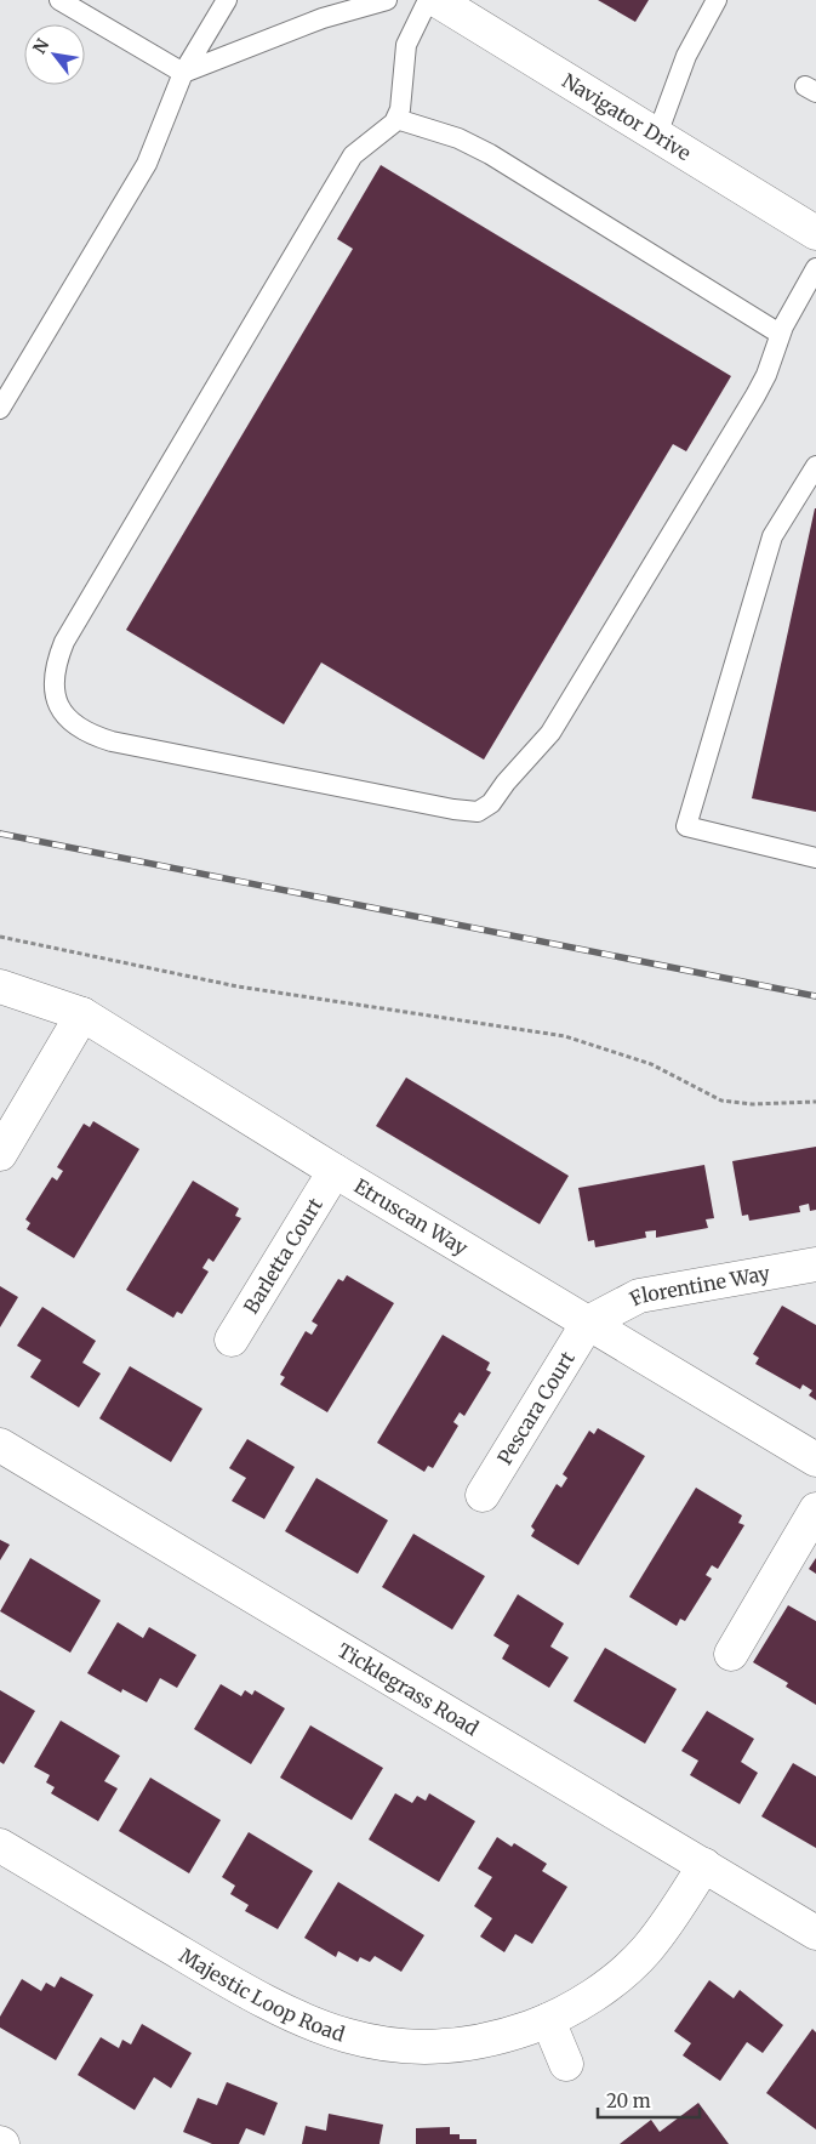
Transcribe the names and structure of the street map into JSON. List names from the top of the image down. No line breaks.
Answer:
{"streets":{"street":["Navigator Drive","Etruscan Way","Barletta Court","Florentine Way","Pescara Court","Ticklegrass Road","Majestic Loop Road"]},"crossings":[["Etruscan Way","Barletta Court"],["Etruscan Way","Florentine Way"],["Etruscan Way","Pescara Court"],["Florentine Way","Pescara Court"],["Ticklegrass Road","Majestic Loop Road"]],"scale_bar":"20 m","north":"top left"}
